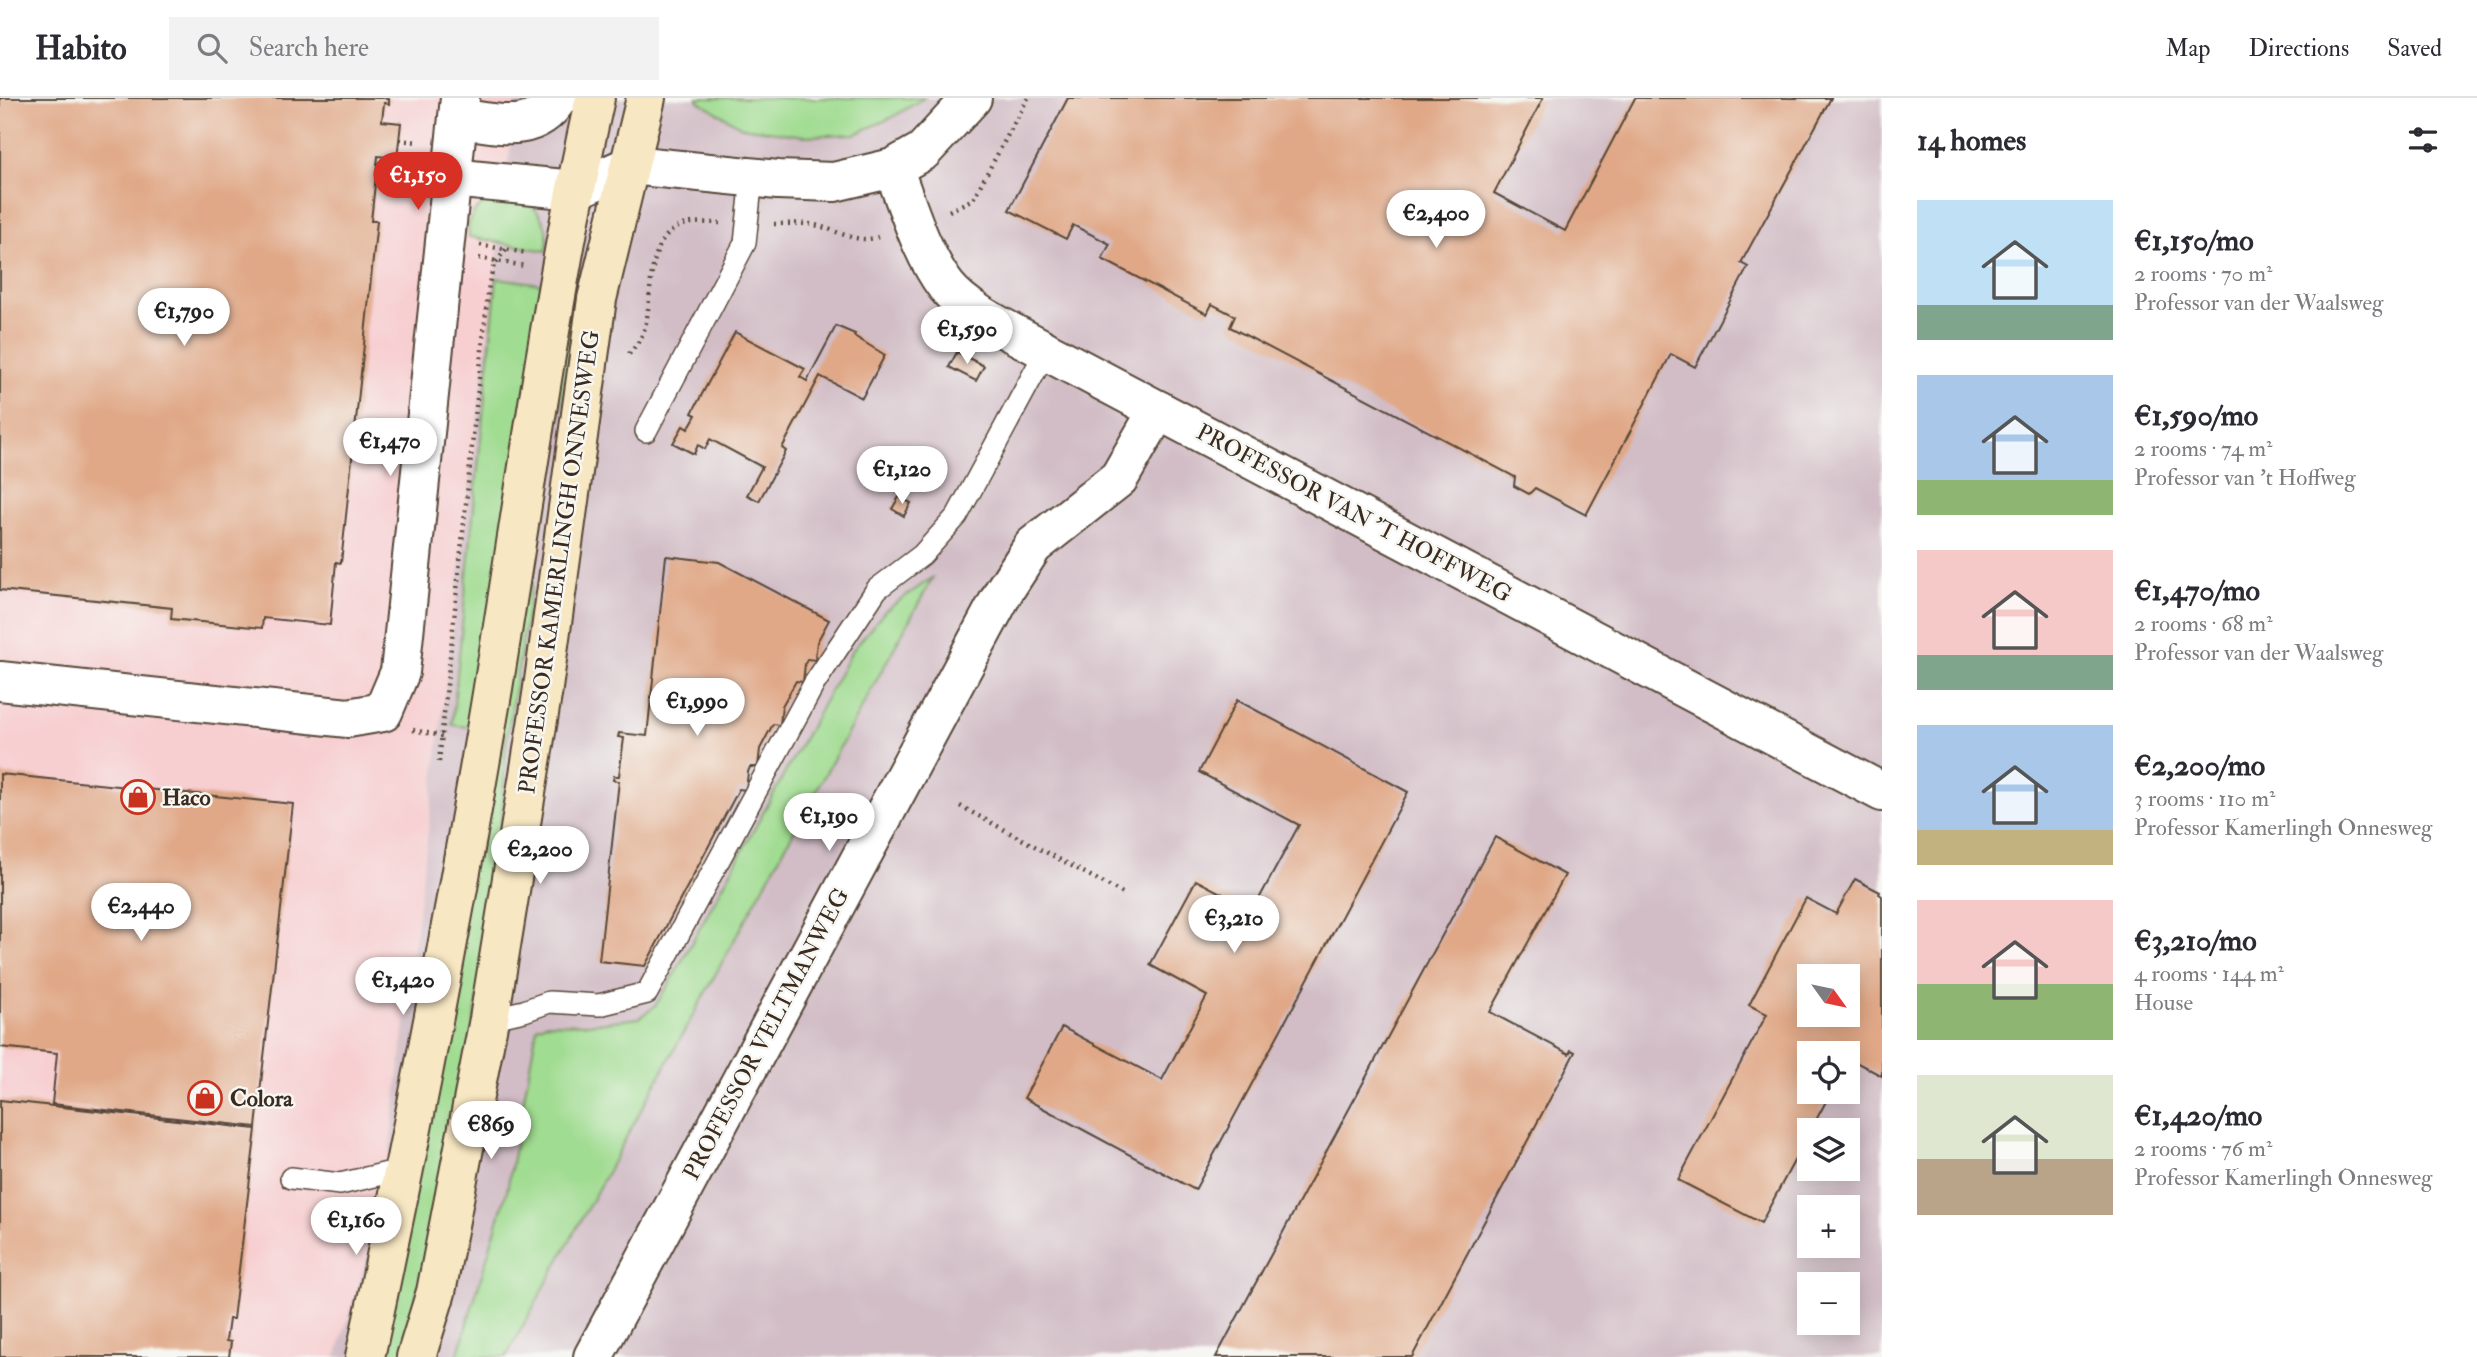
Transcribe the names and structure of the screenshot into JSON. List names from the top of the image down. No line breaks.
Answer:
{"streets":{"main road":["PROFESSOR KAMERLINGH ONNESWEG"],"street":["PROFESSOR VAN 'T HOFFWEG","PROFESSOR VELTMANWEG"]},"crossings":[["PROFESSOR VAN 'T HOFFWEG","PROFESSOR VELTMANWEG"]],"places":{"shop":["Haco","Colora"]},"north":"bottom right","page":{"header":"Habito","search":"Search here","nav":["Map","Directions","Saved"],"heading":"14 homes","price":["€1,150","€2,400","€1,790","€1,590","€1,470","€1,120","€1,990","€1,190","€2,200","€2,440","€3,210","€1,420","€869","€1,160"],"list":[{"name":"€1,150/mo","note":"2 rooms · 70 m² · Professor van der Waalsweg"},{"name":"€1,590/mo","note":"2 rooms · 74 m² · Professor van 't Hoffweg"},{"name":"€1,470/mo","note":"2 rooms · 68 m² · Professor van der Waalsweg"},{"name":"€2,200/mo","note":"3 rooms · 110 m² · Professor Kamerlingh Onnesweg"},{"name":"€3,210/mo","note":"4 rooms · 144 m² · House"},{"name":"€1,420/mo","note":"2 rooms · 76 m² · Professor Kamerlingh Onnesweg"}],"map_buttons":["+","−"]}}
